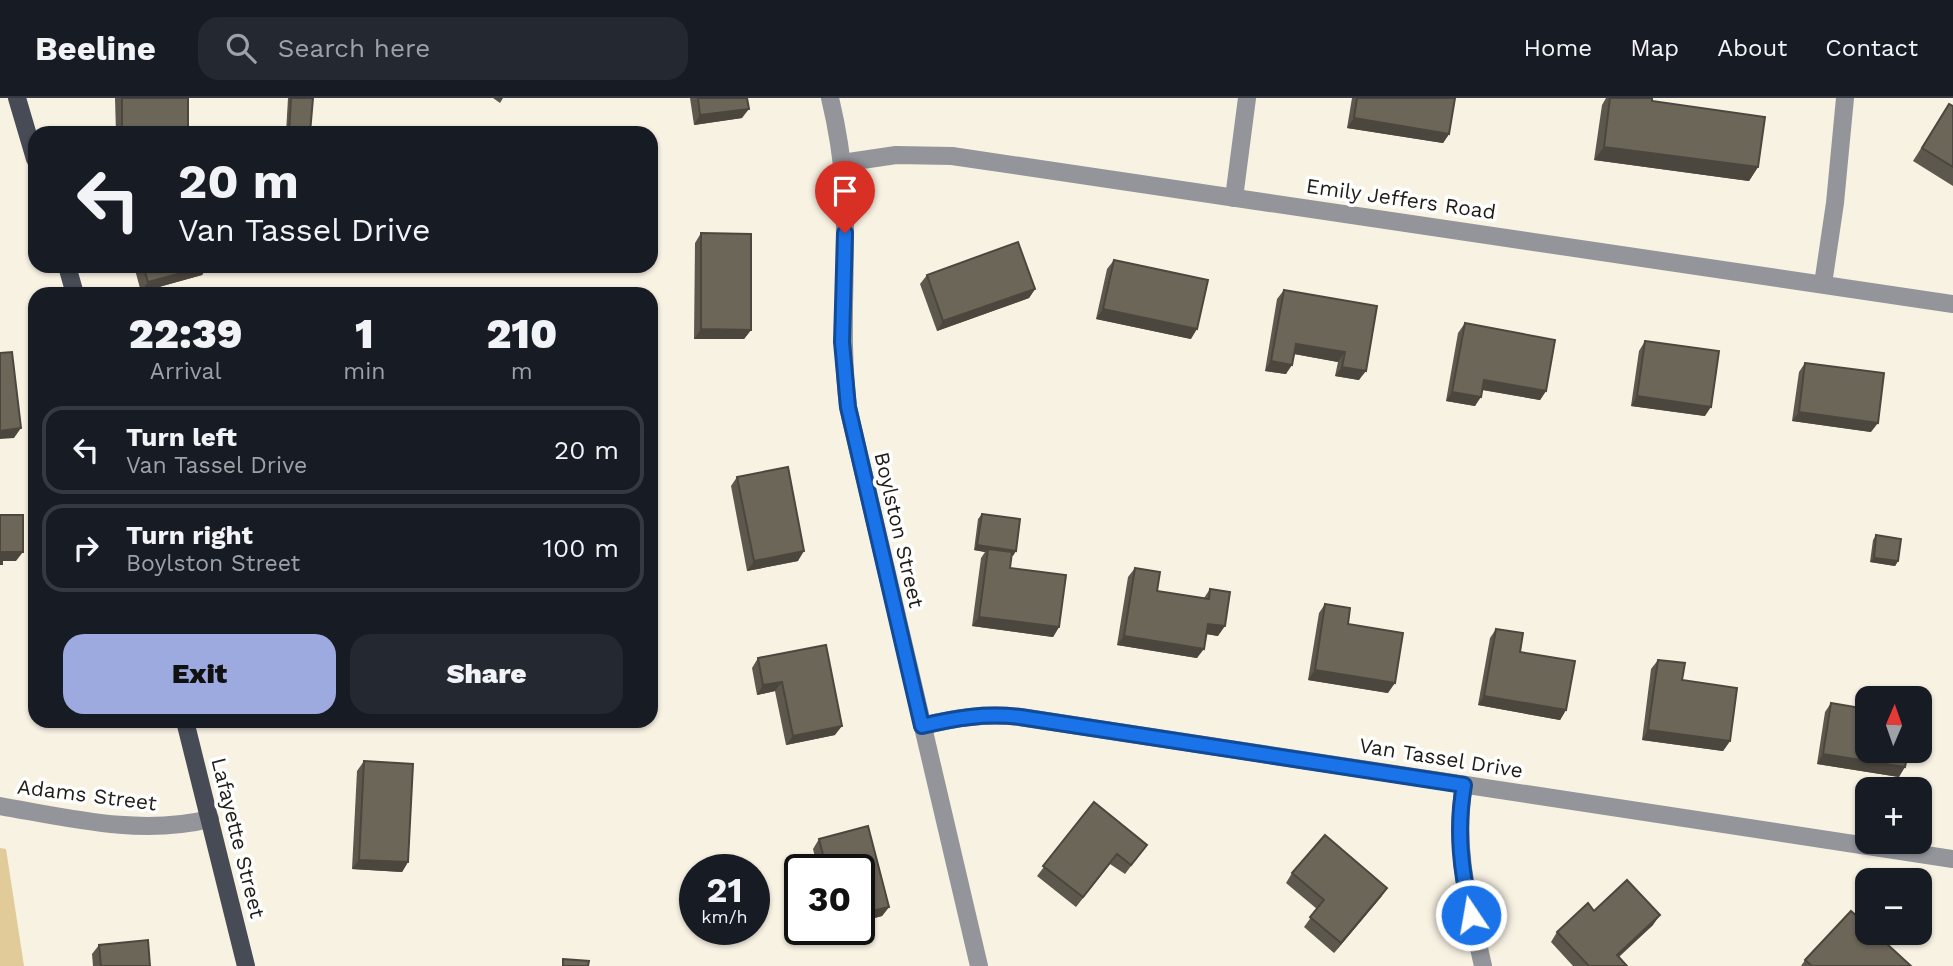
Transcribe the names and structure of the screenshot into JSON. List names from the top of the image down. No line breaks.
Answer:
{"streets":{"main road":["Lafayette Street"],"street":["Emily Jeffers Road","Boylston Street","Van Tassel Drive","Adams Street"]},"crossings":[["Emily Jeffers Road","Boylston Street"],["Boylston Street","Van Tassel Drive"],["Adams Street","Lafayette Street"]],"north":"top","page":{"header":"Beeline","search":"Search here","nav":["Home","Map","About","Contact"],"turn":["20 m","Van Tassel Drive"],"eta":["22:39","Arrival","1","min","210","m"],"list":[{"name":"Turn left","note":"Van Tassel Drive","value":"20 m"},{"name":"Turn right","note":"Boylston Street","value":"100 m"}],"buttons":["Exit","Share"],"map_buttons":["+","−"],"speed":"21 km/h","limit":"30"}}
